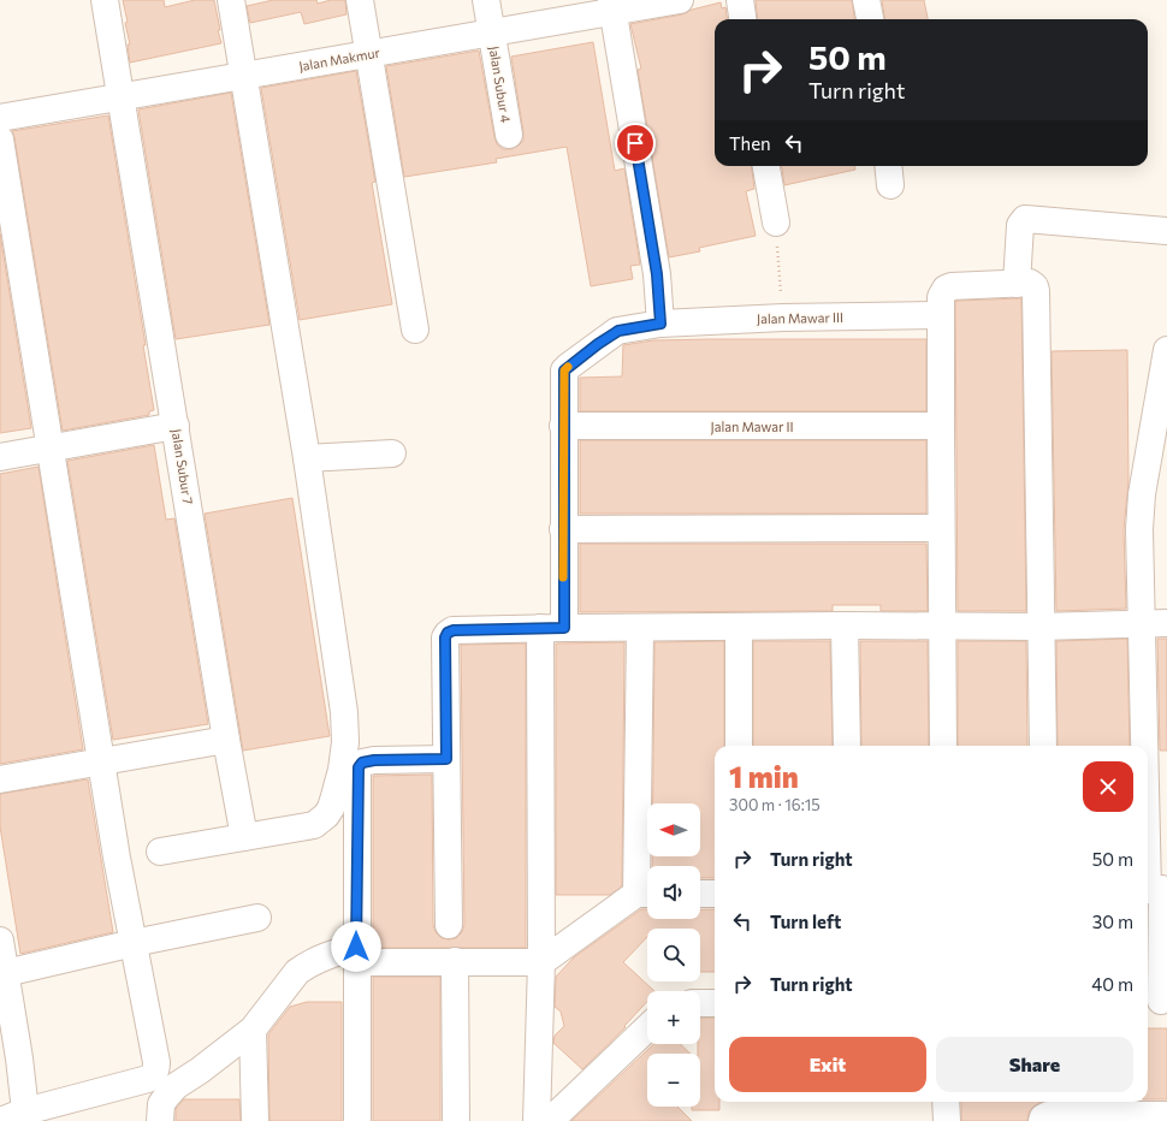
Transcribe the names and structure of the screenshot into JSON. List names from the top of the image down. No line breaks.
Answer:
{"streets":{"street":["Jalan Makmur","Jalan Subur 4","Jalan Mawar III","Jalan Mawar II","Jalan Subur 7"]},"crossings":[["Jalan Makmur","Jalan Subur 4"],["Jalan Makmur","Jalan Subur 7"],["Jalan Mawar III","Jalan Mawar II"]],"north":"left","page":{"turn":["50 m","Turn right"],"then":"Then","heading":["1 min","300 m · 16:15"],"map_buttons":["+","−"],"list":[{"name":"Turn right","value":"50 m"},{"name":"Turn left","value":"30 m"},{"name":"Turn right","value":"40 m"}],"buttons":["Exit","Share"]}}
